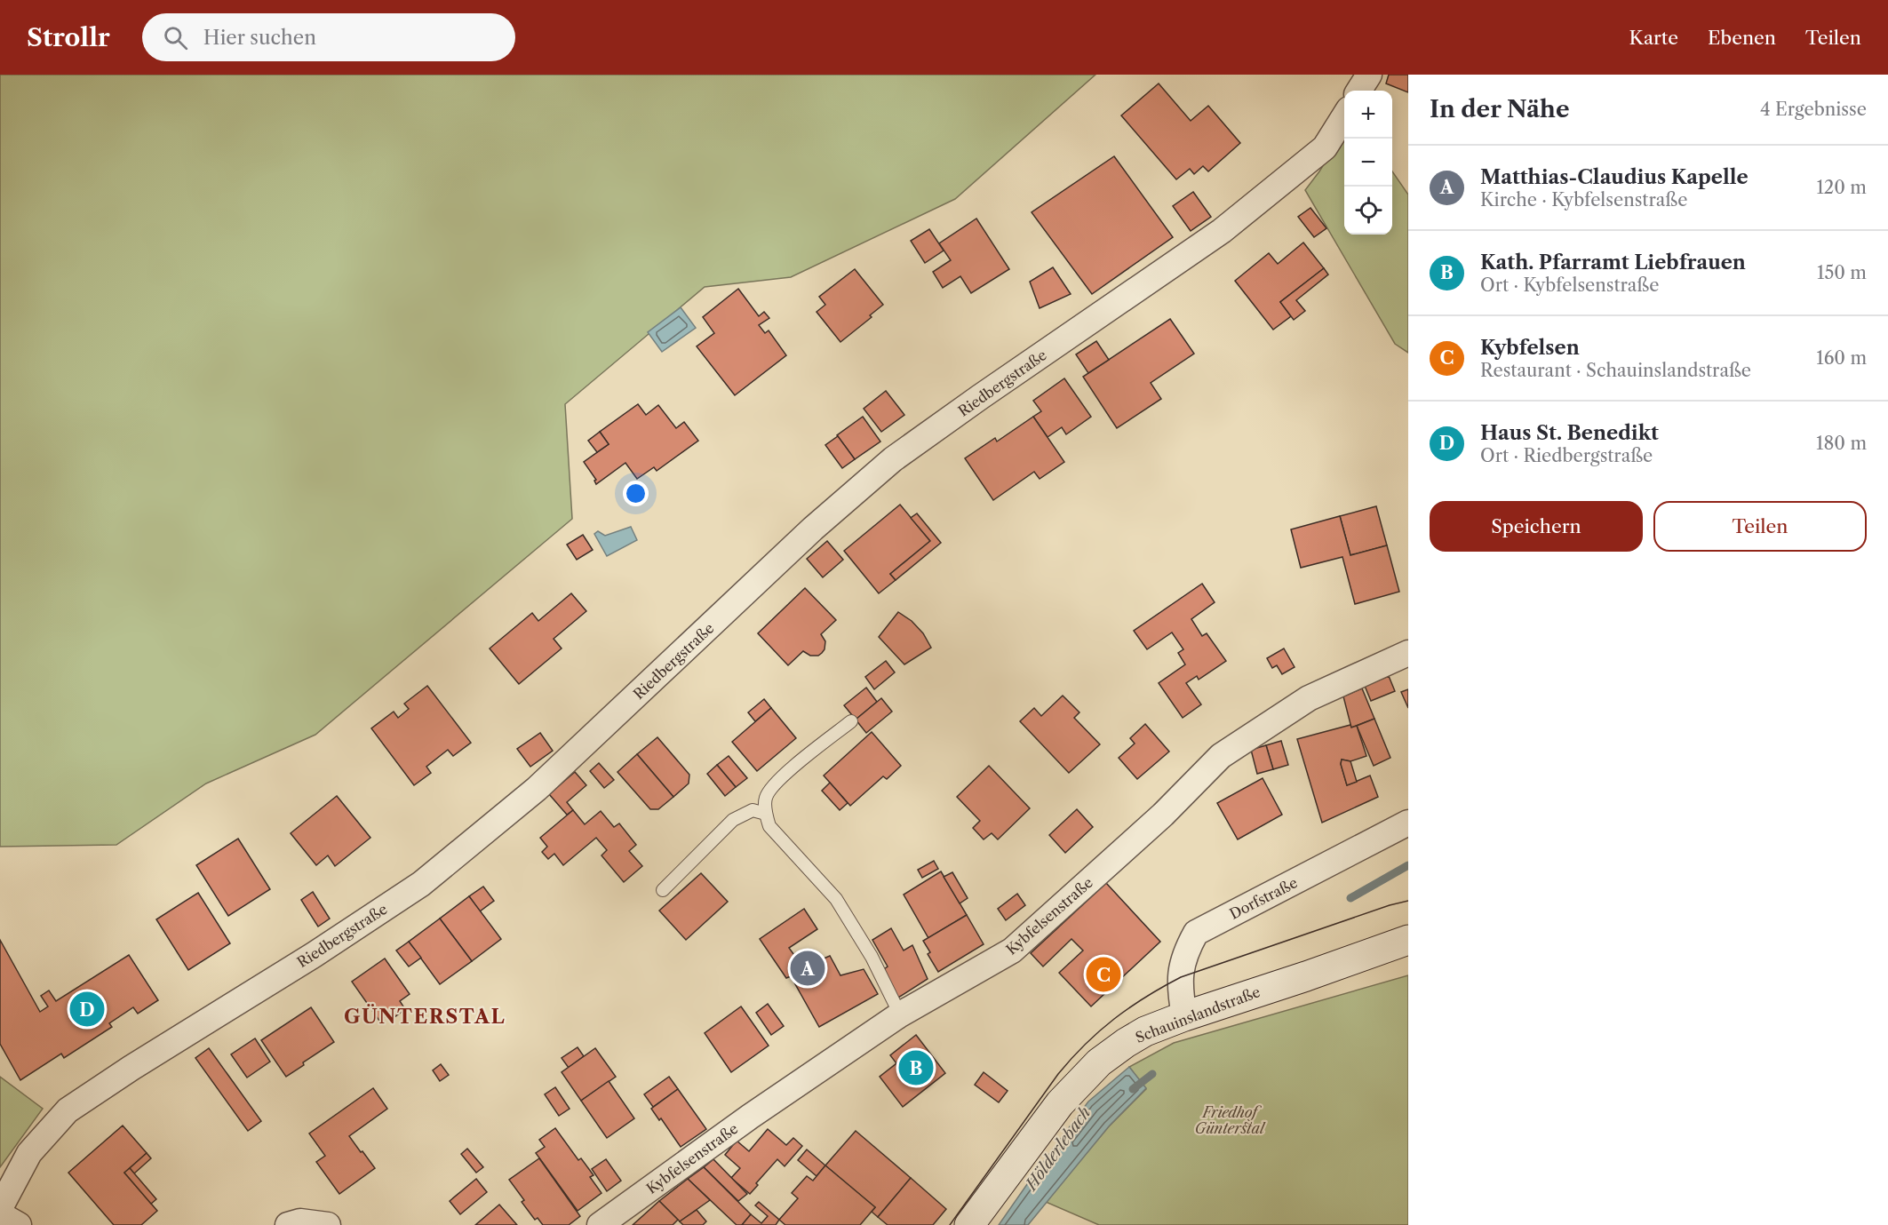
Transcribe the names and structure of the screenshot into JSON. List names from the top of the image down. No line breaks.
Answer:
{"streets":{"main road":["Schauinslandstraße"],"street":["Riedbergstraße","Dorfstraße","Kybfelsenstraße"]},"crossings":[["Dorfstraße","Schauinslandstraße"]],"districts":["GÜNTERSTAL"],"water":["Hölderlebach"],"parks":["Friedhof Günterstal"],"page":{"header":"Strollr","search":"Hier suchen","nav":["Karte","Ebenen","Teilen"],"heading":["In der Nähe","4 Ergebnisse"],"map_buttons":["+","−"],"list":[{"mark":"A","name":"Matthias-Claudius Kapelle","note":"Kirche · Kybfelsenstraße","value":"120 m"},{"mark":"B","name":"Kath. Pfarramt Liebfrauen","note":"Ort · Kybfelsenstraße","value":"150 m"},{"mark":"C","name":"Kybfelsen","note":"Restaurant · Schauinslandstraße","value":"160 m"},{"mark":"D","name":"Haus St. Benedikt","note":"Ort · Riedbergstraße","value":"180 m"}],"buttons":["Speichern","Teilen"],"pins":["A","C","D","B"]}}
